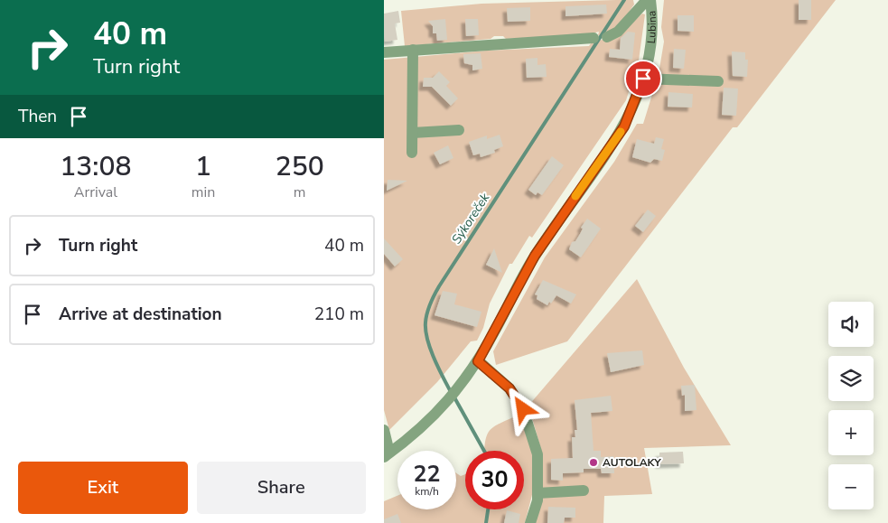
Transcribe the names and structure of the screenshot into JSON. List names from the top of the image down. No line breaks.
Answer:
{"streets":{"street":["Lubina"]},"water":["Sýkoreček"],"places":["AUTOLAKY"],"page":{"turn":["40 m","Turn right"],"then":"Then","eta":["13:08","Arrival","1","min","250","m"],"list":[{"name":"Turn right","value":"40 m"},{"name":"Arrive at destination","value":"210 m"}],"map_buttons":["+","−"],"speed":"22 km/h","limit":"30","buttons":["Exit","Share"]}}
